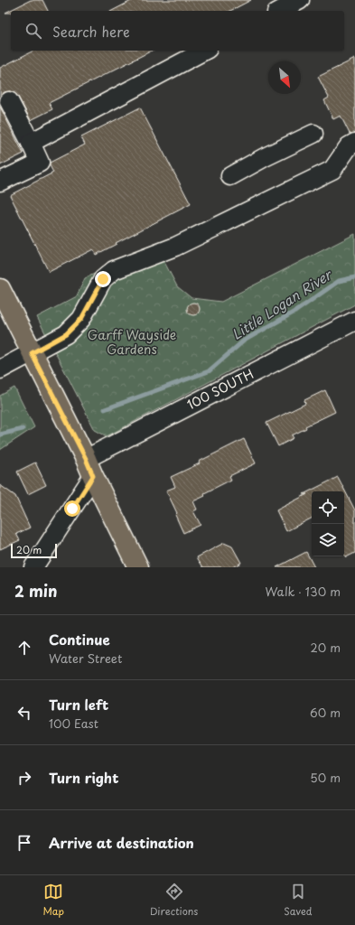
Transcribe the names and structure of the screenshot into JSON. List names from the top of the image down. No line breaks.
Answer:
{"streets":{"street":["100 SOUTH"]},"water":["Little Logan River"],"parks":["Garff Wayside Gardens"],"scale_bar":"20 m","north":"bottom right","page":{"search":"Search here","scale":"20 m","heading":["2 min","Walk · 130 m"],"list":[["Continue","Water Street","20 m"],["Turn left","100 East","60 m"],["Turn right","50 m"],"Arrive at destination"],"nav":["Map","Directions","Saved"]}}
